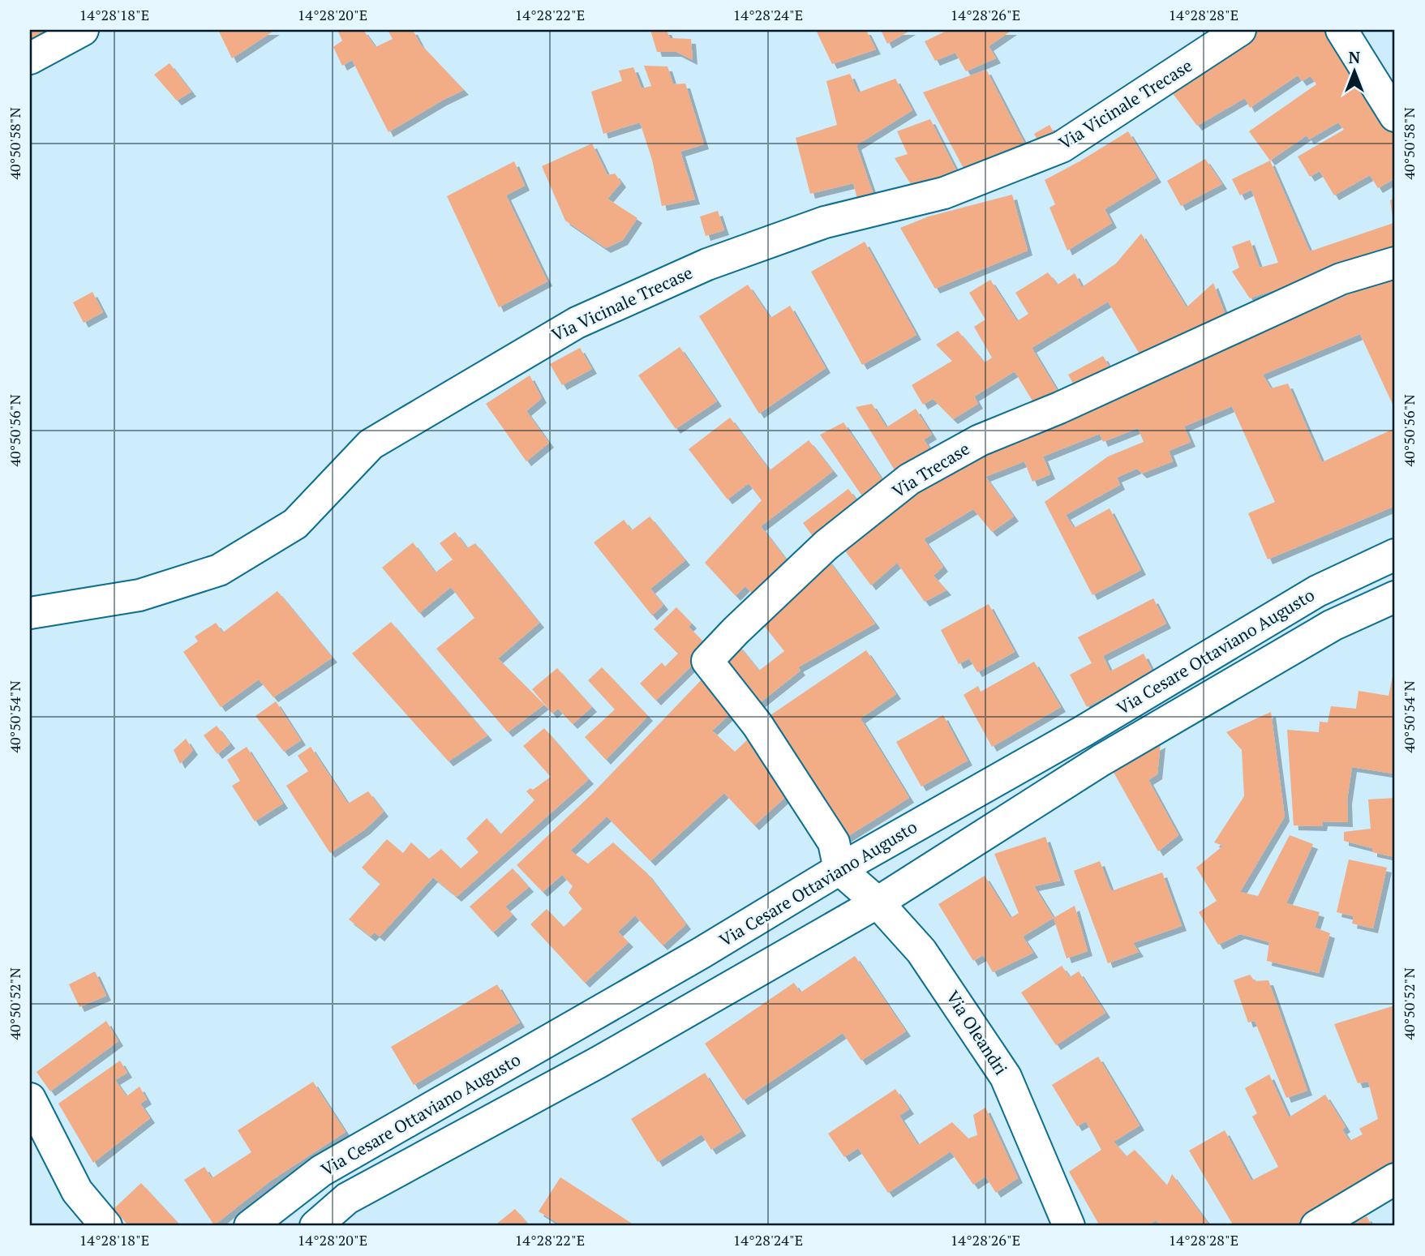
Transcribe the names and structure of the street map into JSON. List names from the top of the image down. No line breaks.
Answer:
{"streets":{"street":["Via Vicinale Trecase","Via Trecase","Via Cesare Ottaviano Augusto","Via Oleandri"]},"crossings":[["Via Trecase","Via Cesare Ottaviano Augusto"],["Via Trecase","Via Oleandri"],["Via Cesare Ottaviano Augusto","Via Oleandri"]],"north":"top","coordinates":["14°28'18\"E","14°28'20\"E","14°28'22\"E","14°28'24\"E","14°28'26\"E","14°28'28\"E","40°50'58\"N","40°50'56\"N","40°50'54\"N","40°50'52\"N"]}
